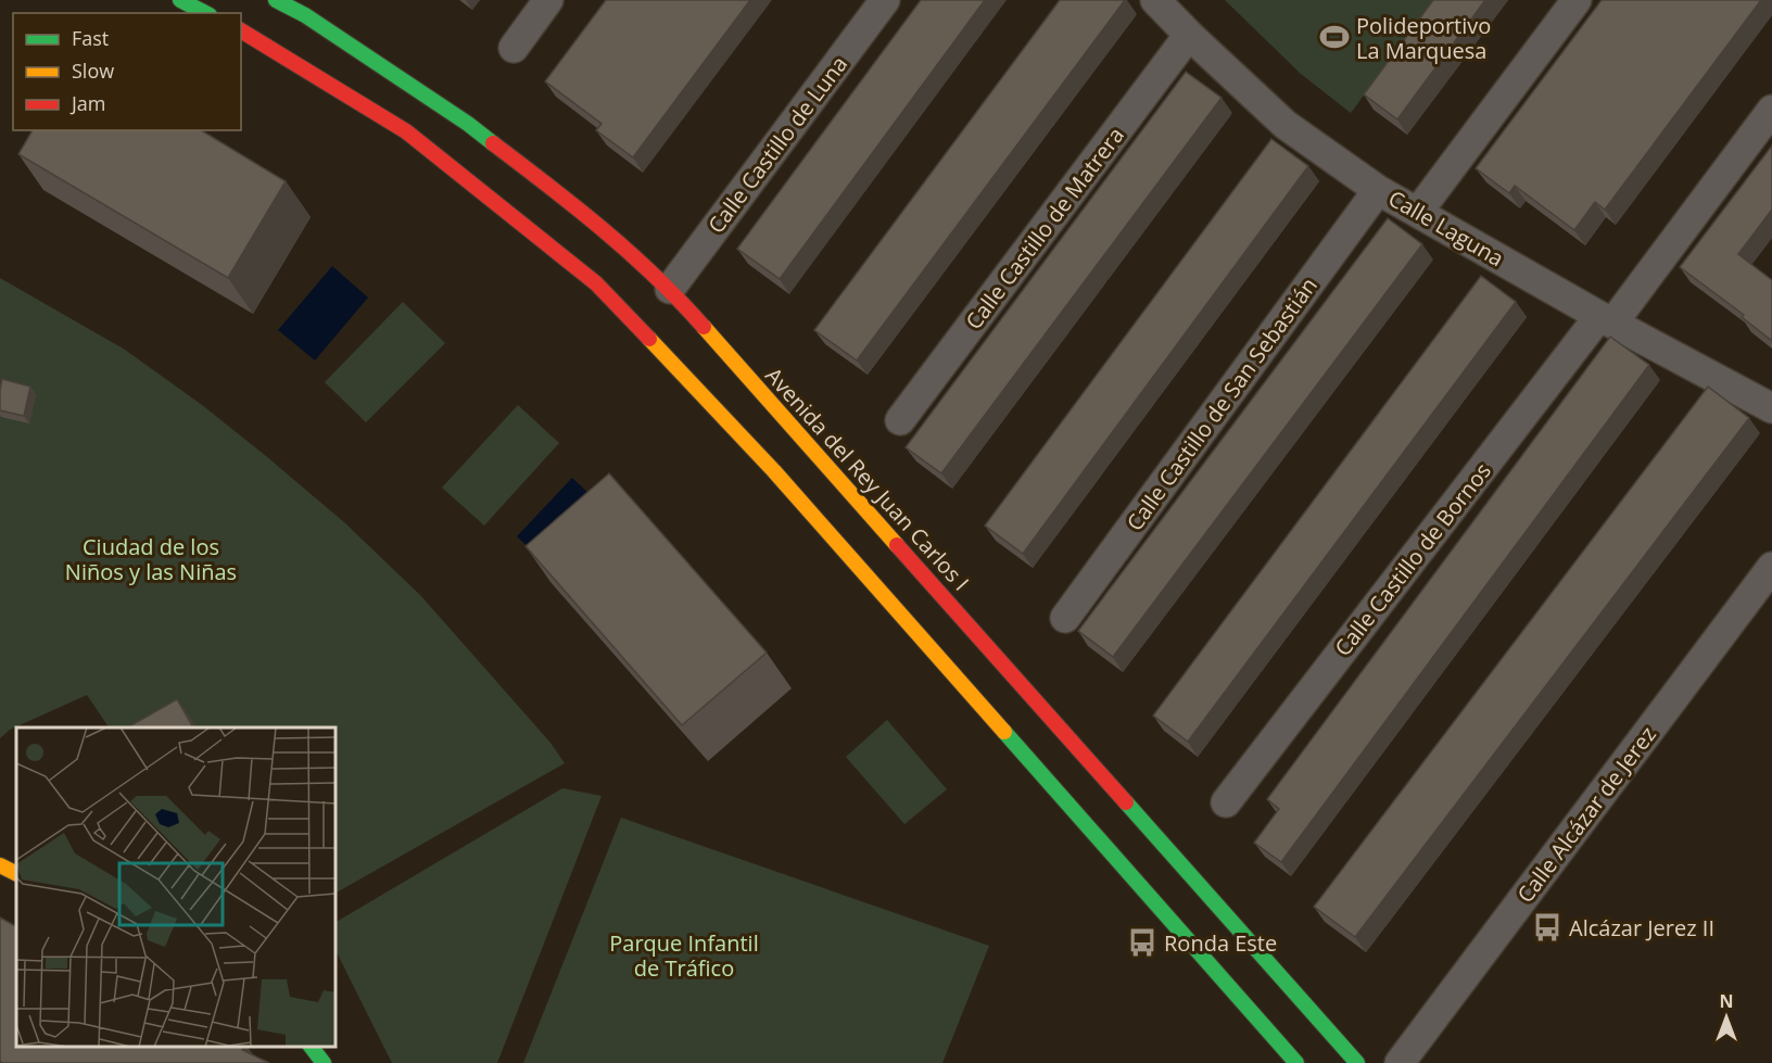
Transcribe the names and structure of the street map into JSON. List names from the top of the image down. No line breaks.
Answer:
{"streets":{"main road":["Avenida del Rey Juan Carlos I"],"street":["Calle Castillo de Luna","Calle Castillo de Matrera","Calle Laguna","Calle Castillo de San Sebastián","Calle Castillo de Bornos","Calle Alcázar de Jerez"]},"crossings":[["Calle Castillo de Luna","Avenida del Rey Juan Carlos I"],["Calle Castillo de Matrera","Calle Laguna"],["Calle Laguna","Calle Castillo de San Sebastián"],["Calle Laguna","Calle Castillo de Bornos"]],"parks":["Ciudad de los Niños y las Niñas","Parque Infantil de Tráfico"],"places":{"sports":["Polideportivo La Marquesa"],"bus stop":["Alcázar Jerez II","Ronda Este"]},"legend":["Fast","Slow","Jam"],"north":"top"}
